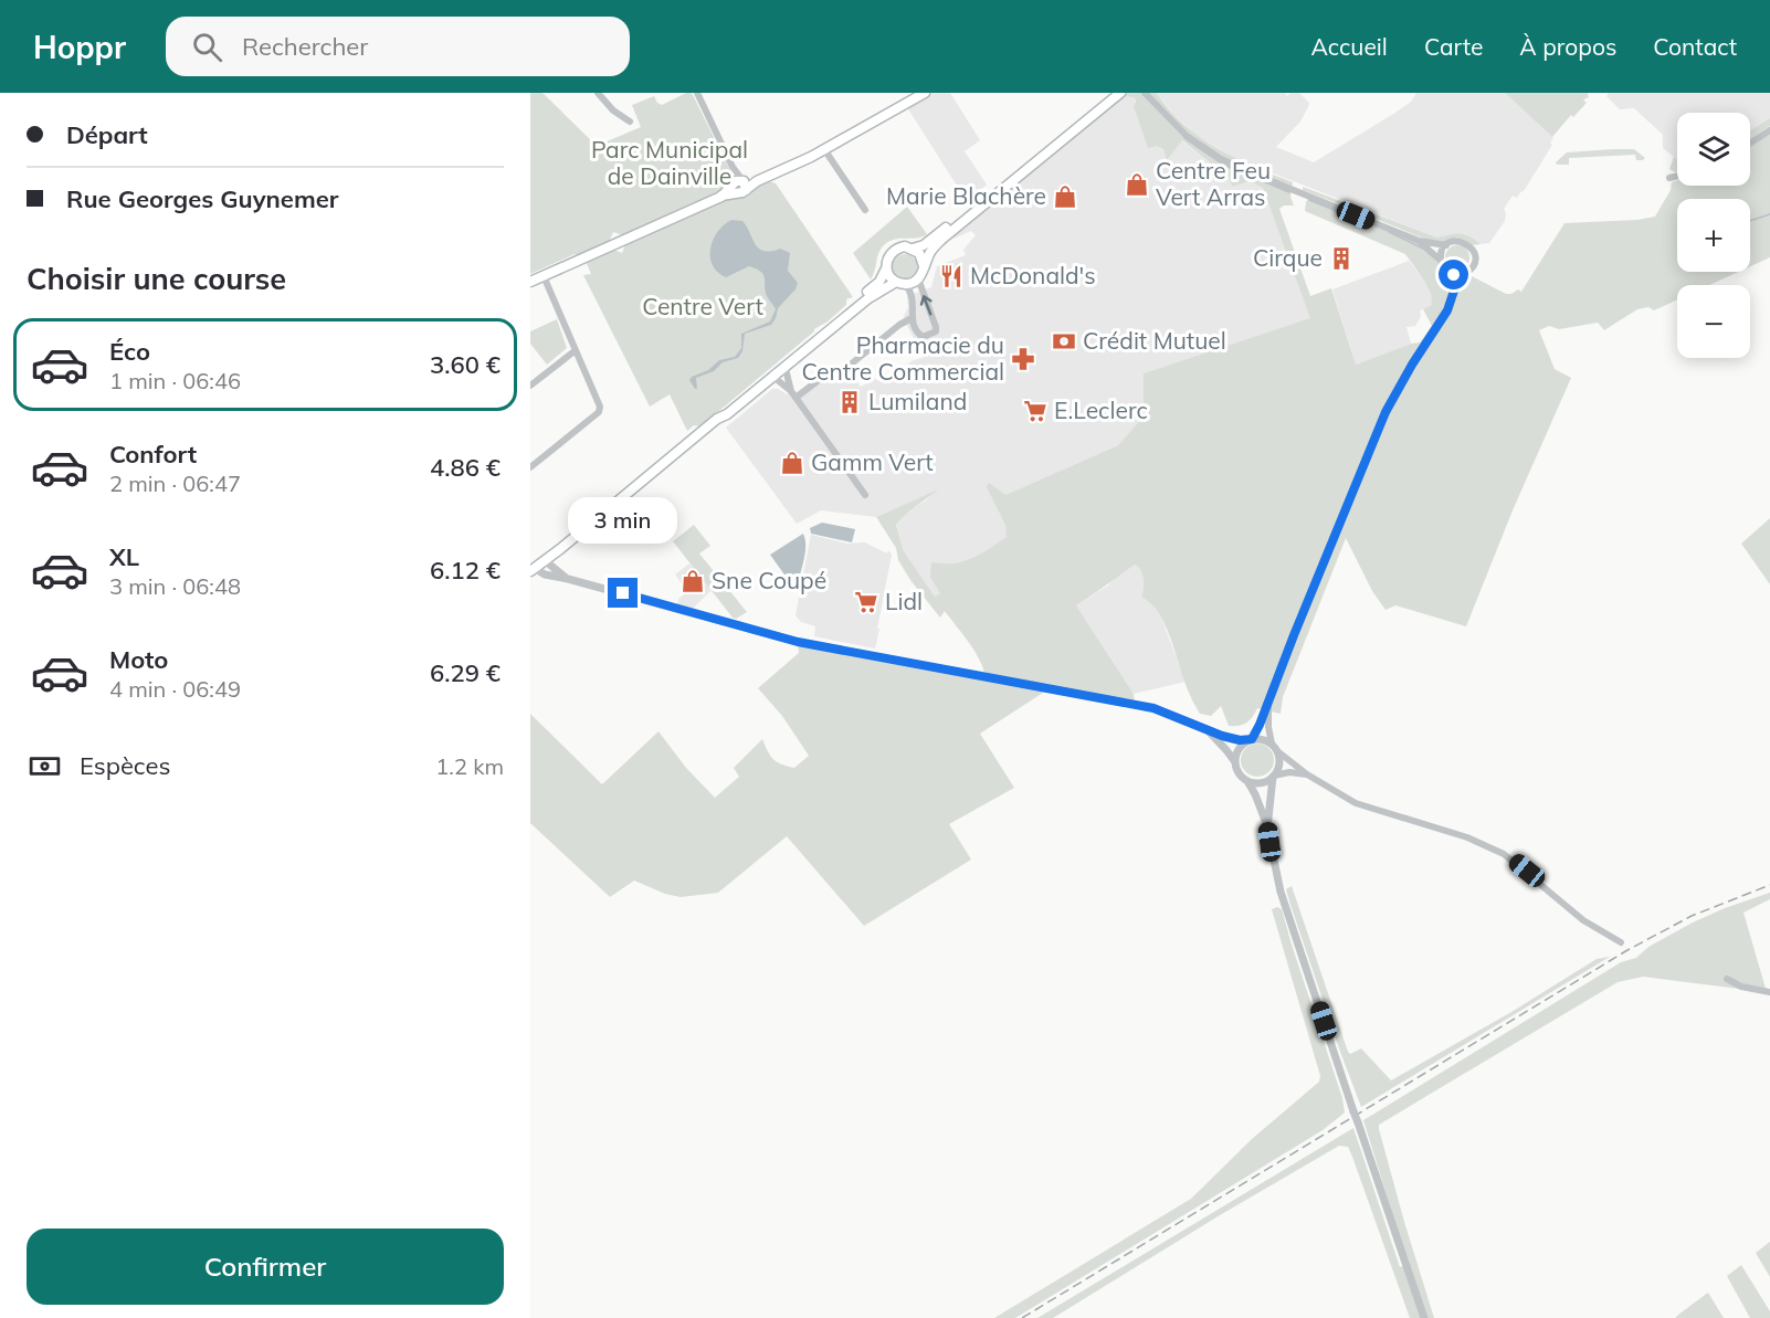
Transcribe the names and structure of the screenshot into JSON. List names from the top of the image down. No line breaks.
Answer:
{"parks":["Parc Municipal de Dainville","Centre Vert"],"places":{"shop":["Centre Feu Vert Arras","Marie Blachère","Gamm Vert","Sne Coupé"],"building":["Cirque","Lumiland"],"restaurant":["McDonald's"],"bank":["Crédit Mutuel"],"pharmacy":["Pharmacie du Centre Commercial"],"supermarket":["E.Leclerc","Lidl"]},"page":{"header":"Hoppr","search":"Rechercher","nav":["Accueil","Carte","À propos","Contact"],"banner":["Départ","Rue Georges Guynemer"],"map_buttons":["+","−"],"heading":"Choisir une course","list":[{"name":"Éco","note":"1 min · 06:46","value":"3.60 €"},{"name":"Confort","note":"2 min · 06:47","value":"4.86 €"},{"name":"XL","note":"3 min · 06:48","value":"6.12 €"},{"name":"Moto","note":"4 min · 06:49","value":"6.29 €"}],"bubble":"3 min","pay":["Espèces","1.2 km"],"buttons":"Confirmer"}}
